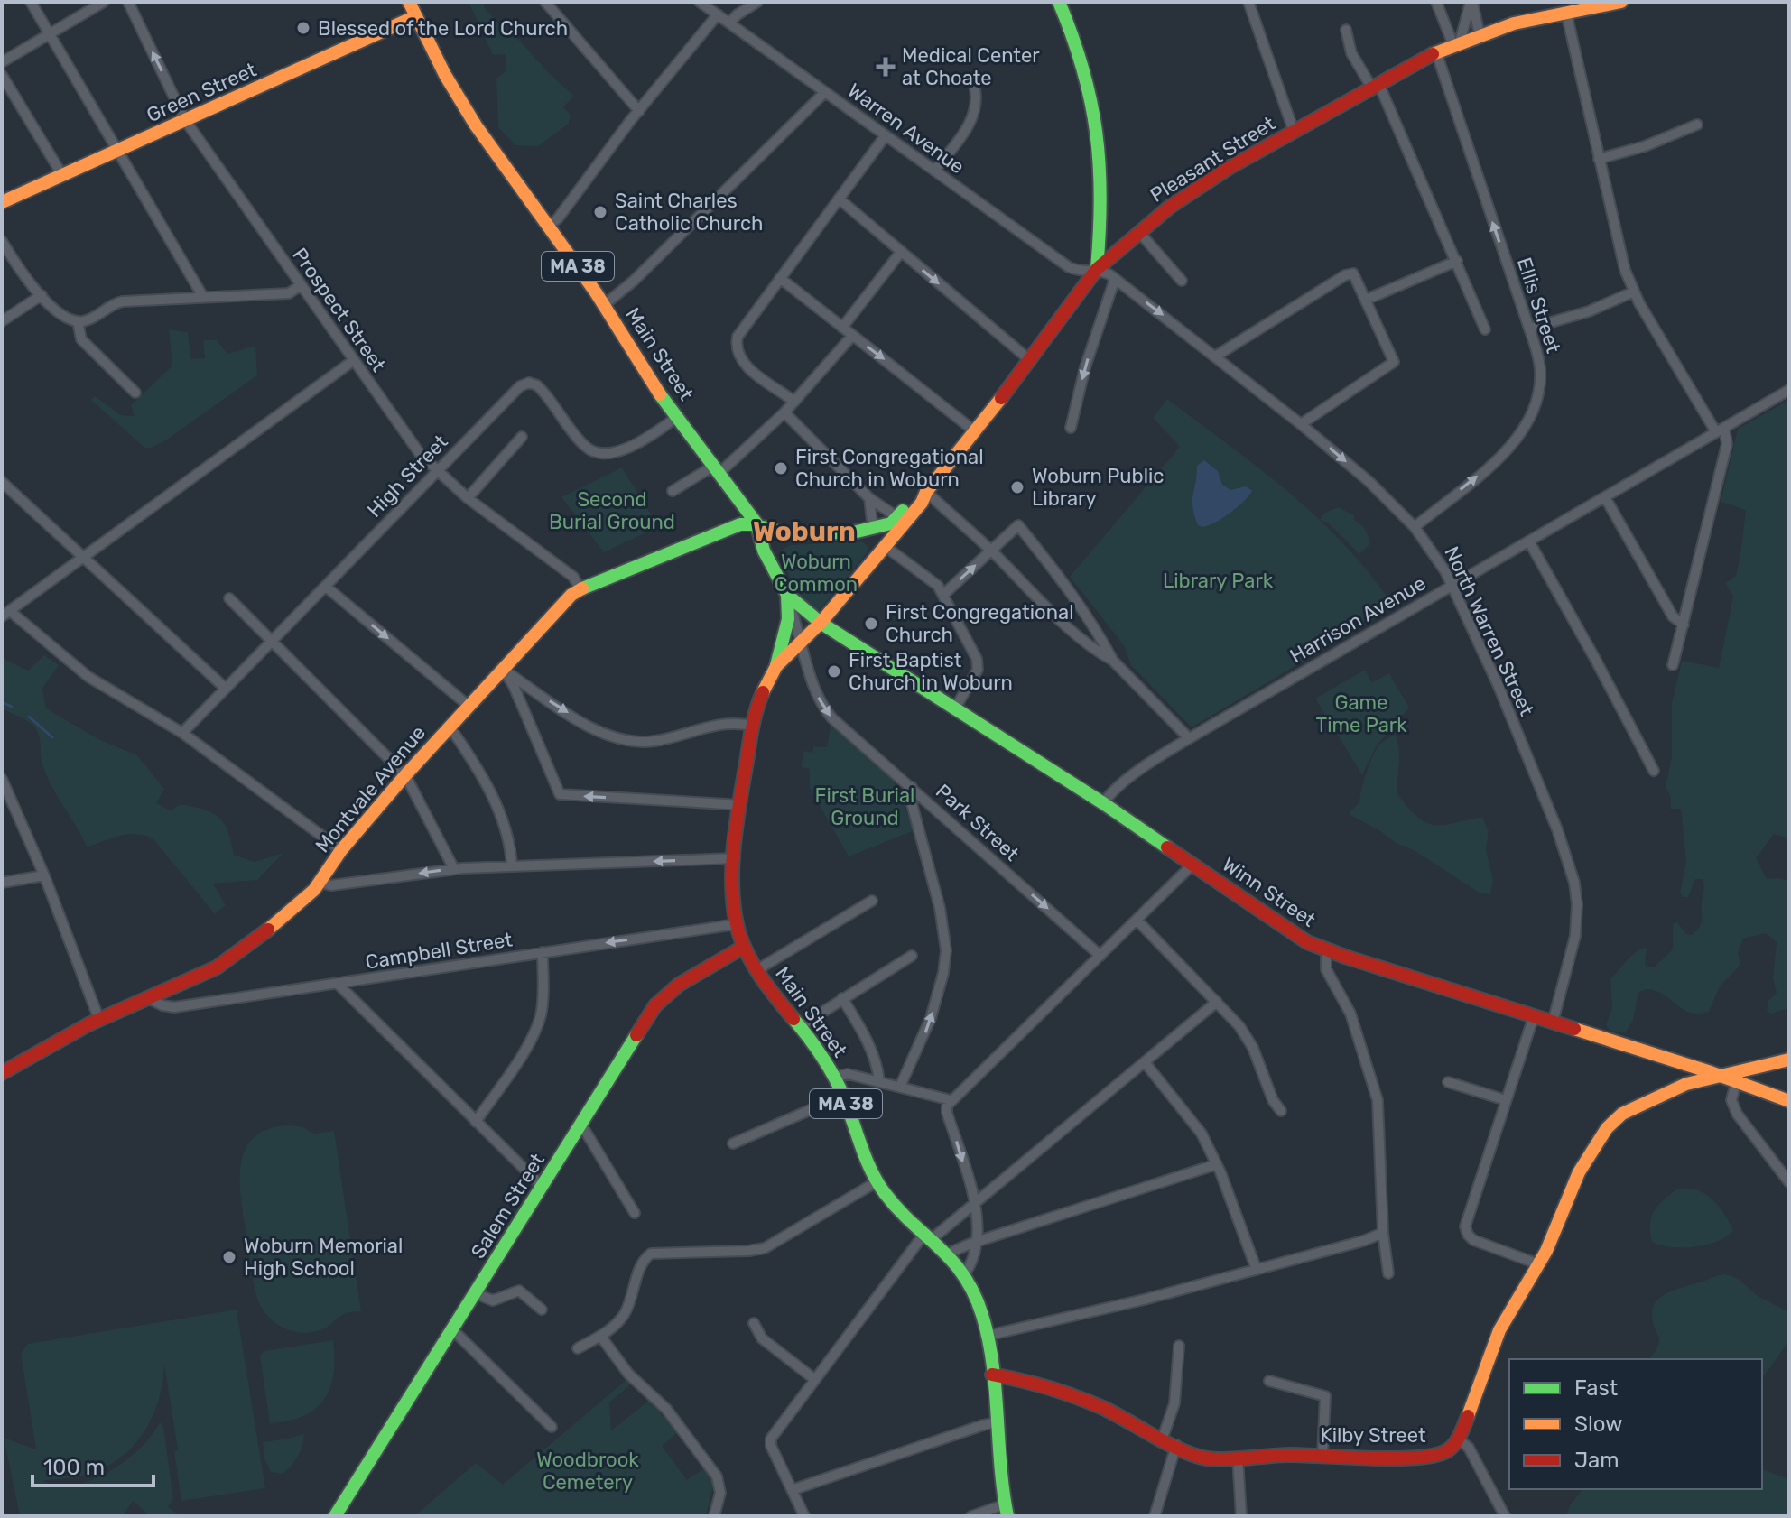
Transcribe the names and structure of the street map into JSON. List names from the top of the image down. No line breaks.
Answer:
{"streets":{"main road":["Green Street","Pleasant Street","MA 38","Main Street","Montvale Avenue","Winn Street","Salem Street","Kilby Street"],"street":["Warren Avenue","Ellis Street","Prospect Street","High Street","Harrison Avenue","North Warren Street","Park Street","Campbell Street"]},"crossings":[["Green Street","Prospect Street"],["Green Street","Main Street"],["Warren Avenue","Pleasant Street"],["Warren Avenue","North Warren Street"],["Pleasant Street","Ellis Street"],["Pleasant Street","Main Street"],["Pleasant Street","North Warren Street"],["Pleasant Street","Winn Street"],["Ellis Street","North Warren Street"],["Prospect Street","High Street"],["Prospect Street","Montvale Avenue"],["Main Street","High Street"],["Main Street","Montvale Avenue"],["Main Street","Park Street"],["Main Street","Winn Street"],["Main Street","Campbell Street"],["Main Street","Salem Street"],["Main Street","Kilby Street"],["Harrison Avenue","North Warren Street"],["Harrison Avenue","Winn Street"],["North Warren Street","Winn Street"],["Montvale Avenue","Campbell Street"],["Park Street","Winn Street"]],"one_way":["Ellis Street","Park Street"],"districts":["Woburn"],"parks":["Second Burial Ground","Woburn Common","Library Park","Game Time Park","First Burial Ground","Woodbrook Cemetery"],"places":{"other":["Blessed of the Lord Church","Saint Charles Catholic Church","First Congregational Church in Woburn","Woburn Public Library","First Congregational Church","First Baptist Church in Woburn","Woburn Memorial High School"],"health":["Medical Center at Choate"]},"legend":["Fast","Slow","Jam"],"scale_bar":"100 m"}
